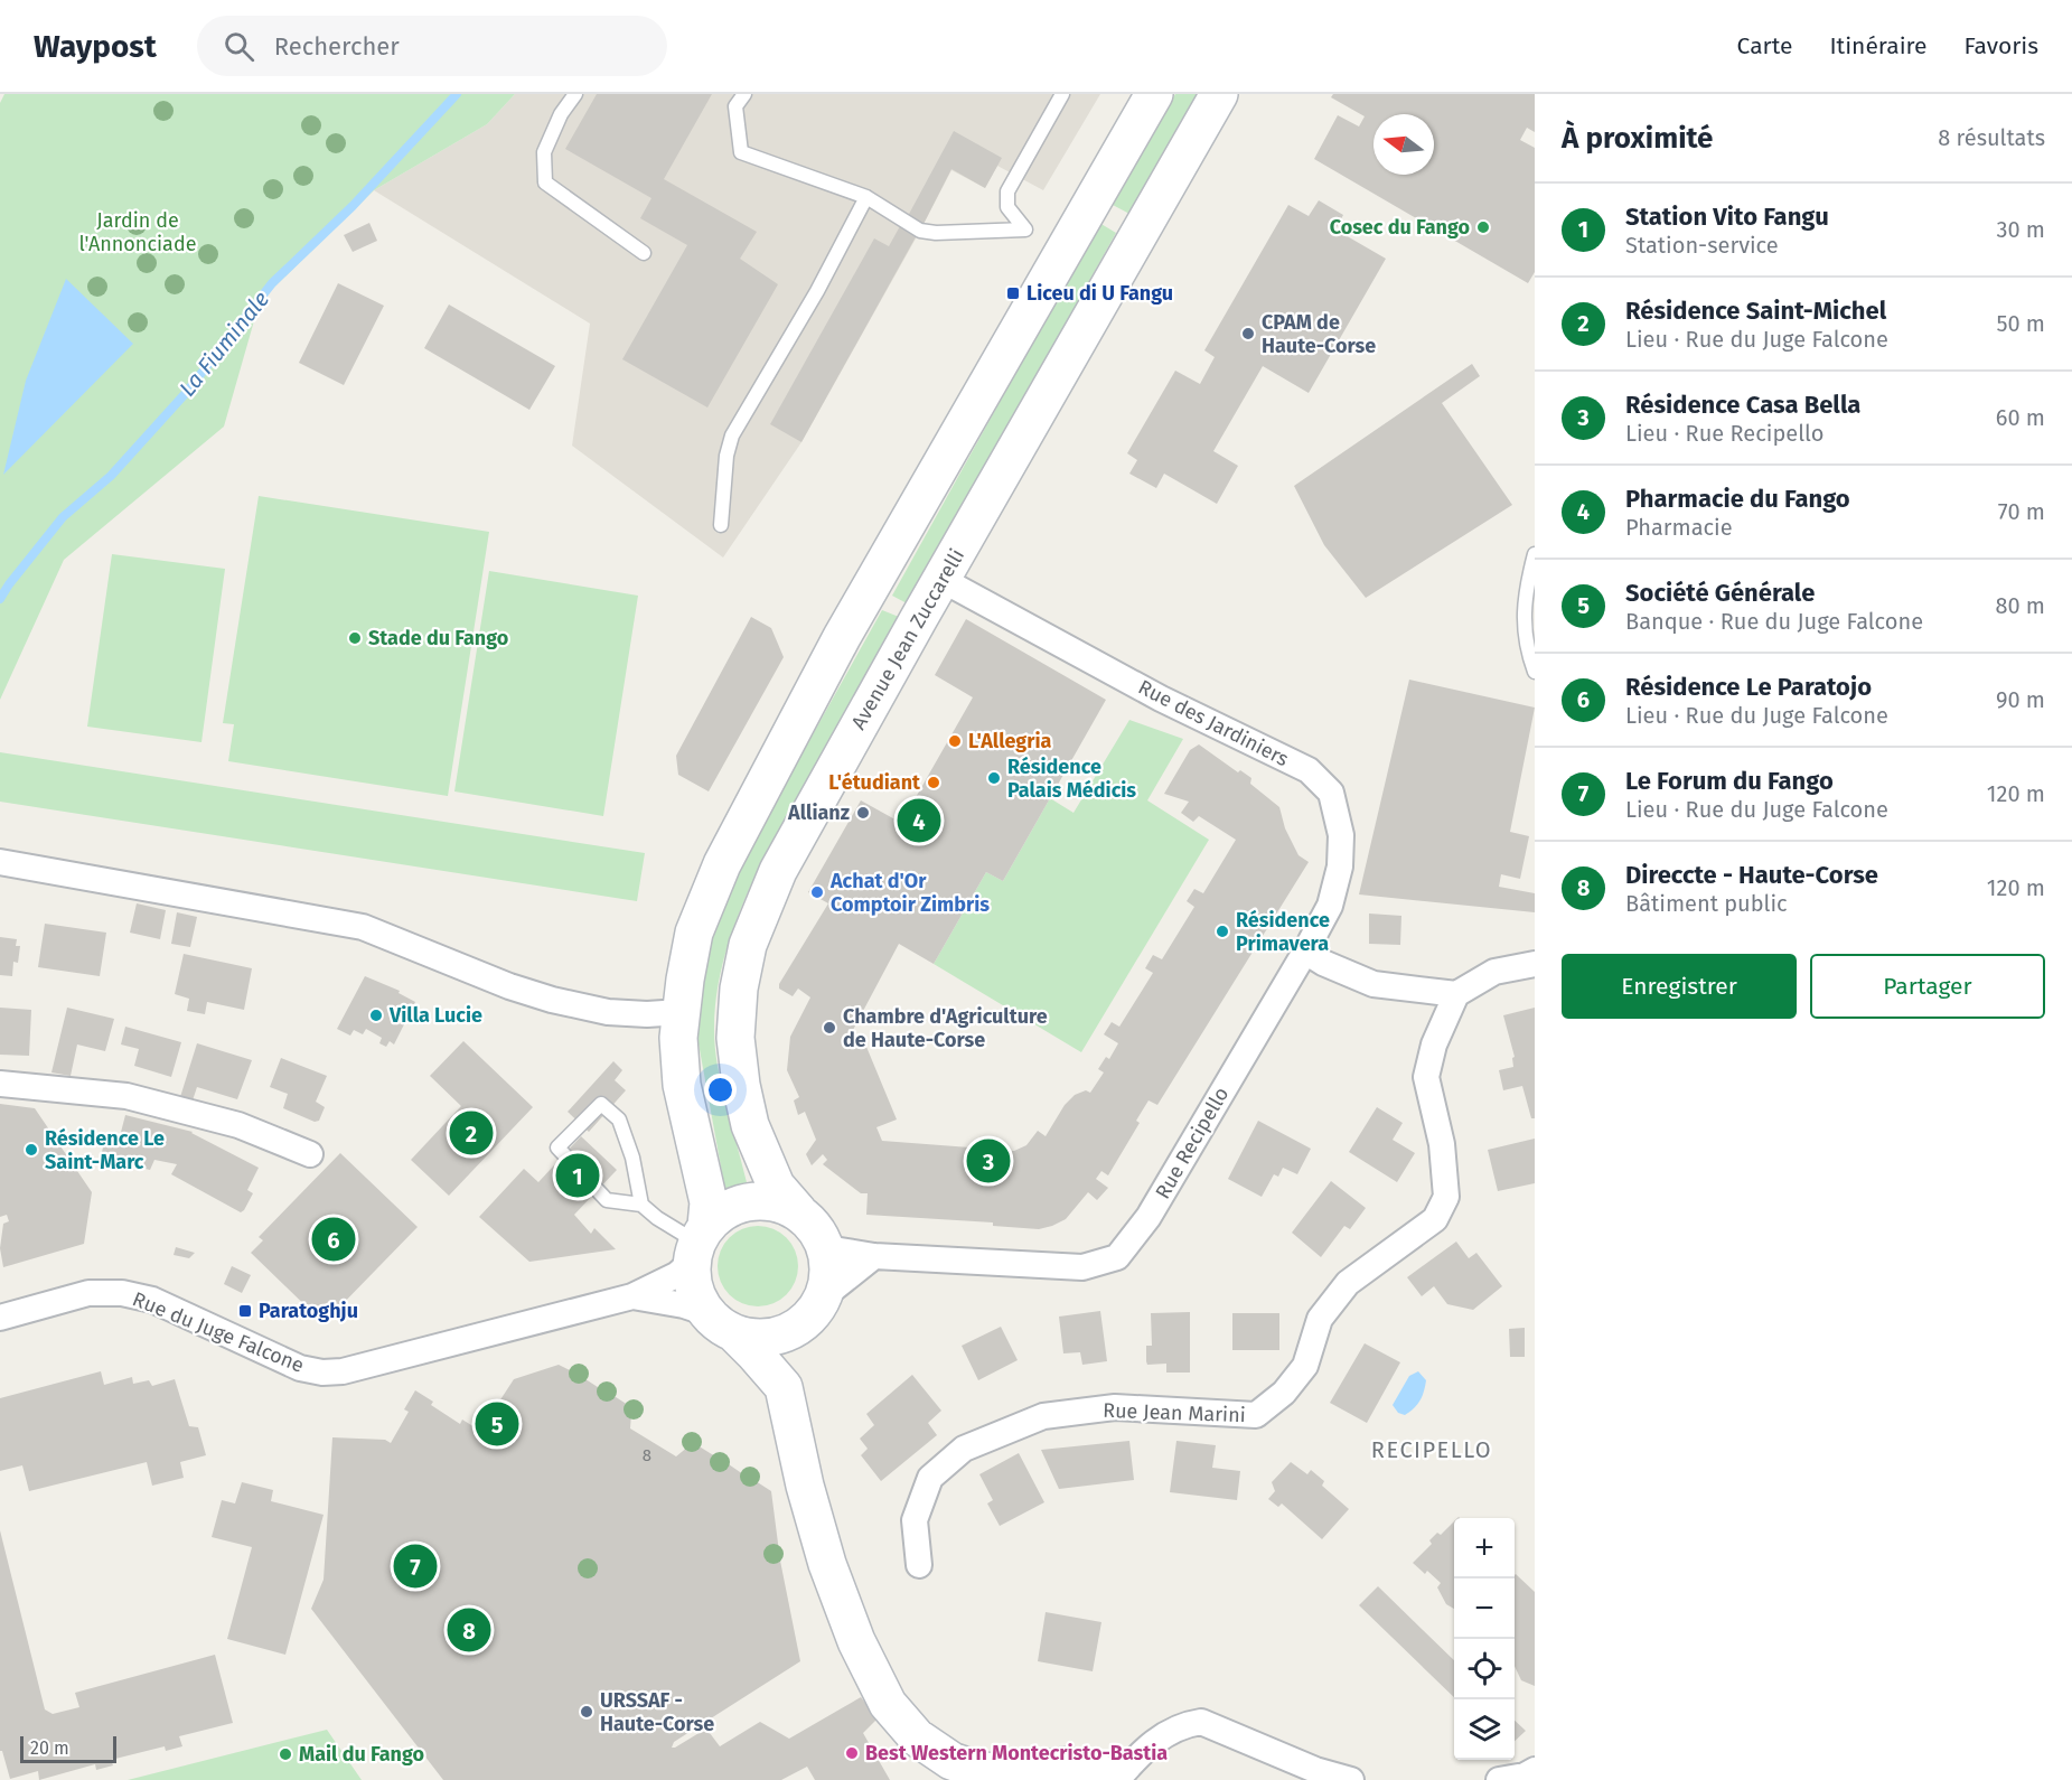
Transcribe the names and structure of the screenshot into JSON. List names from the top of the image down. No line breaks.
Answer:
{"streets":{"main road":["Avenue Jean Zuccarelli"],"street":["Rue des Jardiniers","Rue Recipello","Rue du Juge Falcone","Rue Jean Marini"]},"crossings":[["Avenue Jean Zuccarelli","Rue des Jardiniers"],["Avenue Jean Zuccarelli","Rue Recipello"],["Avenue Jean Zuccarelli","Rue du Juge Falcone"],["Rue des Jardiniers","Rue Recipello"],["Rue Recipello","Rue du Juge Falcone"]],"districts":["RECIPELLO"],"water":["La Fiuminale"],"parks":["Jardin de l'Annonciade"],"places":{"other":["Cosec du Fango","CPAM de Haute-Corse","Stade du Fango","L'Allegria","Résidence Palais Médicis","L'étudiant","Allianz","Achat d'Or Comptoir Zimbris","Résidence Primavera","Villa Lucie","Chambre d'Agriculture de Haute-Corse","Résidence Le Saint-Marc","URSSAF - Haute-Corse","Best Western Montecristo-Bastia","Mail du Fango"],"transit":["Liceu di U Fangu","Paratoghju"]},"house_numbers":["8"],"scale_bar":"20 m","north":"left","page":{"header":"Waypost","search":"Rechercher","nav":["Carte","Itinéraire","Favoris"],"heading":["À proximité","8 résultats"],"list":[{"mark":"1","name":"Station Vito Fangu","note":"Station-service","value":"30 m"},{"mark":"2","name":"Résidence Saint-Michel","note":"Lieu · Rue du Juge Falcone","value":"50 m"},{"mark":"3","name":"Résidence Casa Bella","note":"Lieu · Rue Recipello","value":"60 m"},{"mark":"4","name":"Pharmacie du Fango","note":"Pharmacie","value":"70 m"},{"mark":"5","name":"Société Générale","note":"Banque · Rue du Juge Falcone","value":"80 m"},{"mark":"6","name":"Résidence Le Paratojo","note":"Lieu · Rue du Juge Falcone","value":"90 m"},{"mark":"7","name":"Le Forum du Fango","note":"Lieu · Rue du Juge Falcone","value":"120 m"},{"mark":"8","name":"Direccte - Haute-Corse","note":"Bâtiment public","value":"120 m"}],"pins":["4","2","3","1","6","5","7","8"],"buttons":["Enregistrer","Partager"],"map_buttons":["+","−"],"scale":"20 m"}}
